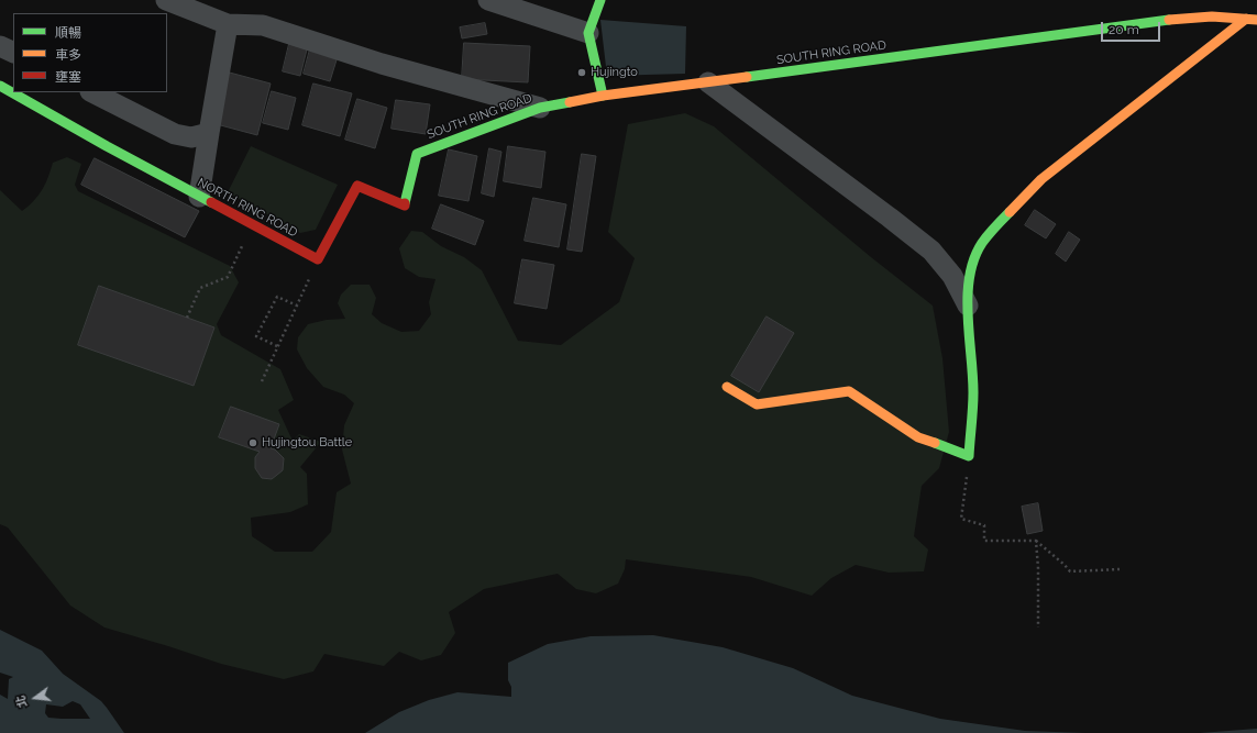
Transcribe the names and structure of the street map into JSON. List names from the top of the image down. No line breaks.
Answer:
{"streets":{"street":["SOUTH RING ROAD","NORTH RING ROAD"]},"crossings":[["SOUTH RING ROAD","NORTH RING ROAD"]],"places":["Hujingto","Hujingtou Battle"],"legend":["順暢","車多","壅塞"],"scale_bar":"20 m","north":"left"}
